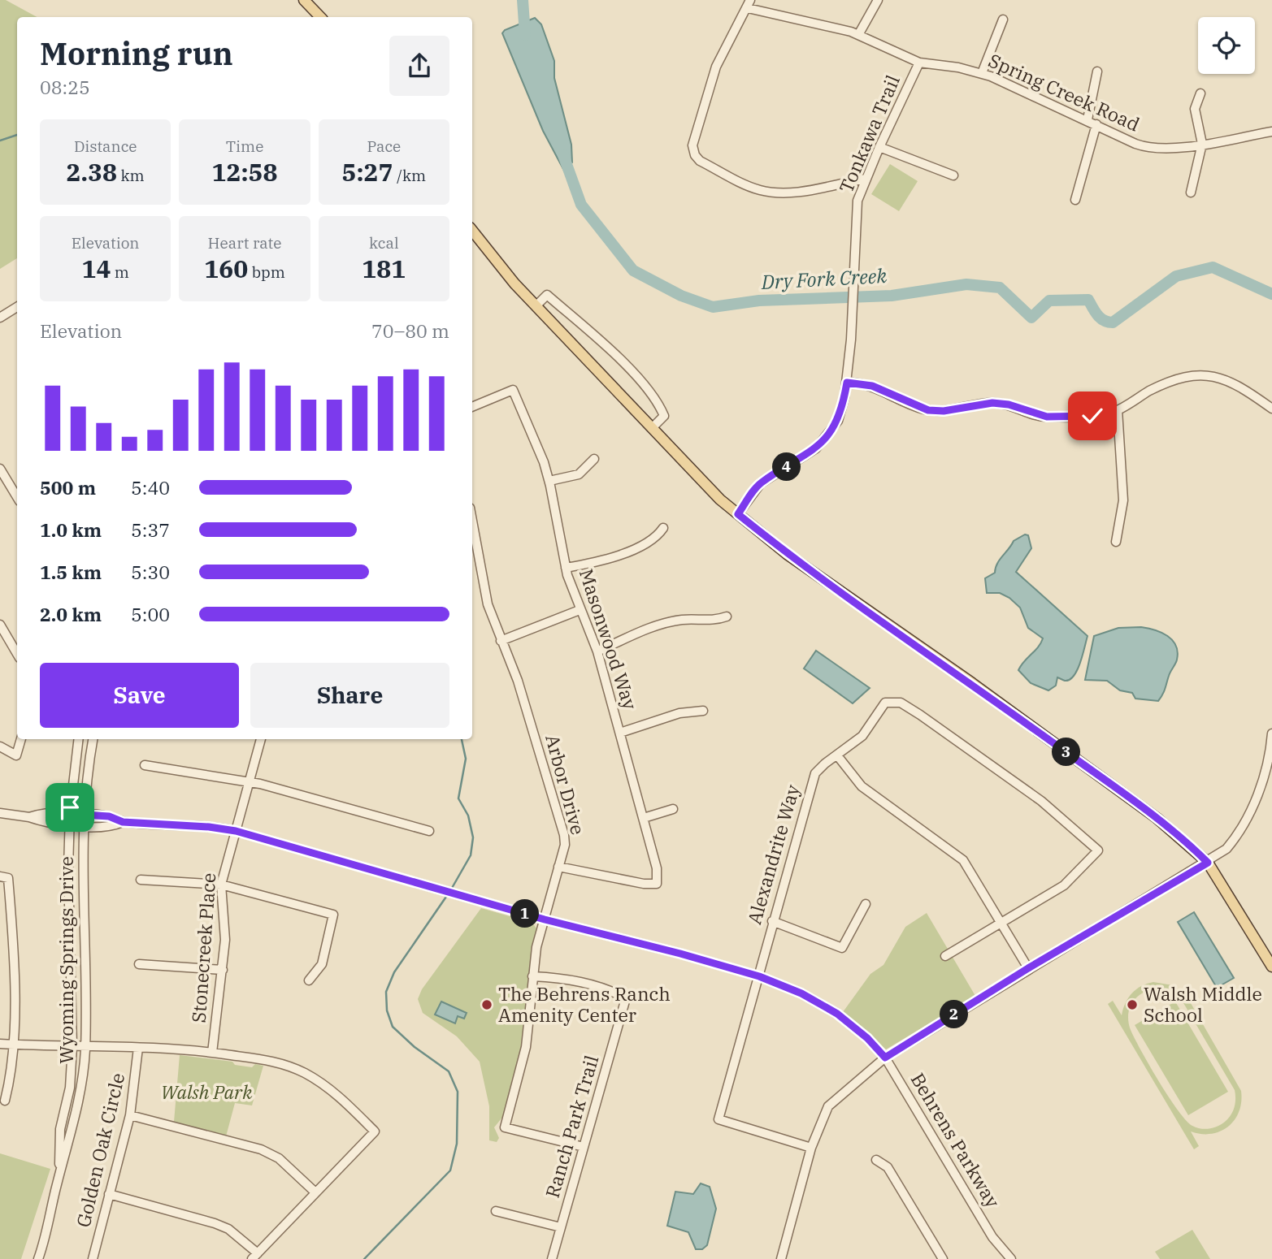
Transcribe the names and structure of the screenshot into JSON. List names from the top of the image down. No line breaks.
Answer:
{"streets":{"street":["Spring Creek Road","Tonkawa Trail","Masonwood Way","Arbor Drive","Alexandrite Way","Stonecreek Place","Wyoming Springs Drive","Ranch Park Trail","Behrens Parkway","Golden Oak Circle"]},"crossings":[["Spring Creek Road","Tonkawa Trail"],["Masonwood Way","Arbor Drive"],["Arbor Drive","Ranch Park Trail"],["Arbor Drive","Behrens Parkway"],["Alexandrite Way","Behrens Parkway"],["Stonecreek Place","Behrens Parkway"],["Stonecreek Place","Golden Oak Circle"],["Wyoming Springs Drive","Behrens Parkway"],["Wyoming Springs Drive","Golden Oak Circle"]],"water":["Dry Fork Creek"],"parks":["Walsh Park"],"places":["The Behrens Ranch Amenity Center","Walsh Middle School"],"page":{"heading":["Morning run","08:25"],"stats":[["Distance","2.38 km"],["Time","12:58"],["Pace","5:27 /km"],["Elevation","14 m"],["Heart rate","160 bpm"],["kcal","181"]],"chart":["Elevation","70–80 m"],"pins":["4","3","1","2"],"list":[{"name":"500 m","note":"5:40"},{"name":"1.0 km","note":"5:37"},{"name":"1.5 km","note":"5:30"},{"name":"2.0 km","note":"5:00"}],"buttons":["Save","Share"]}}
